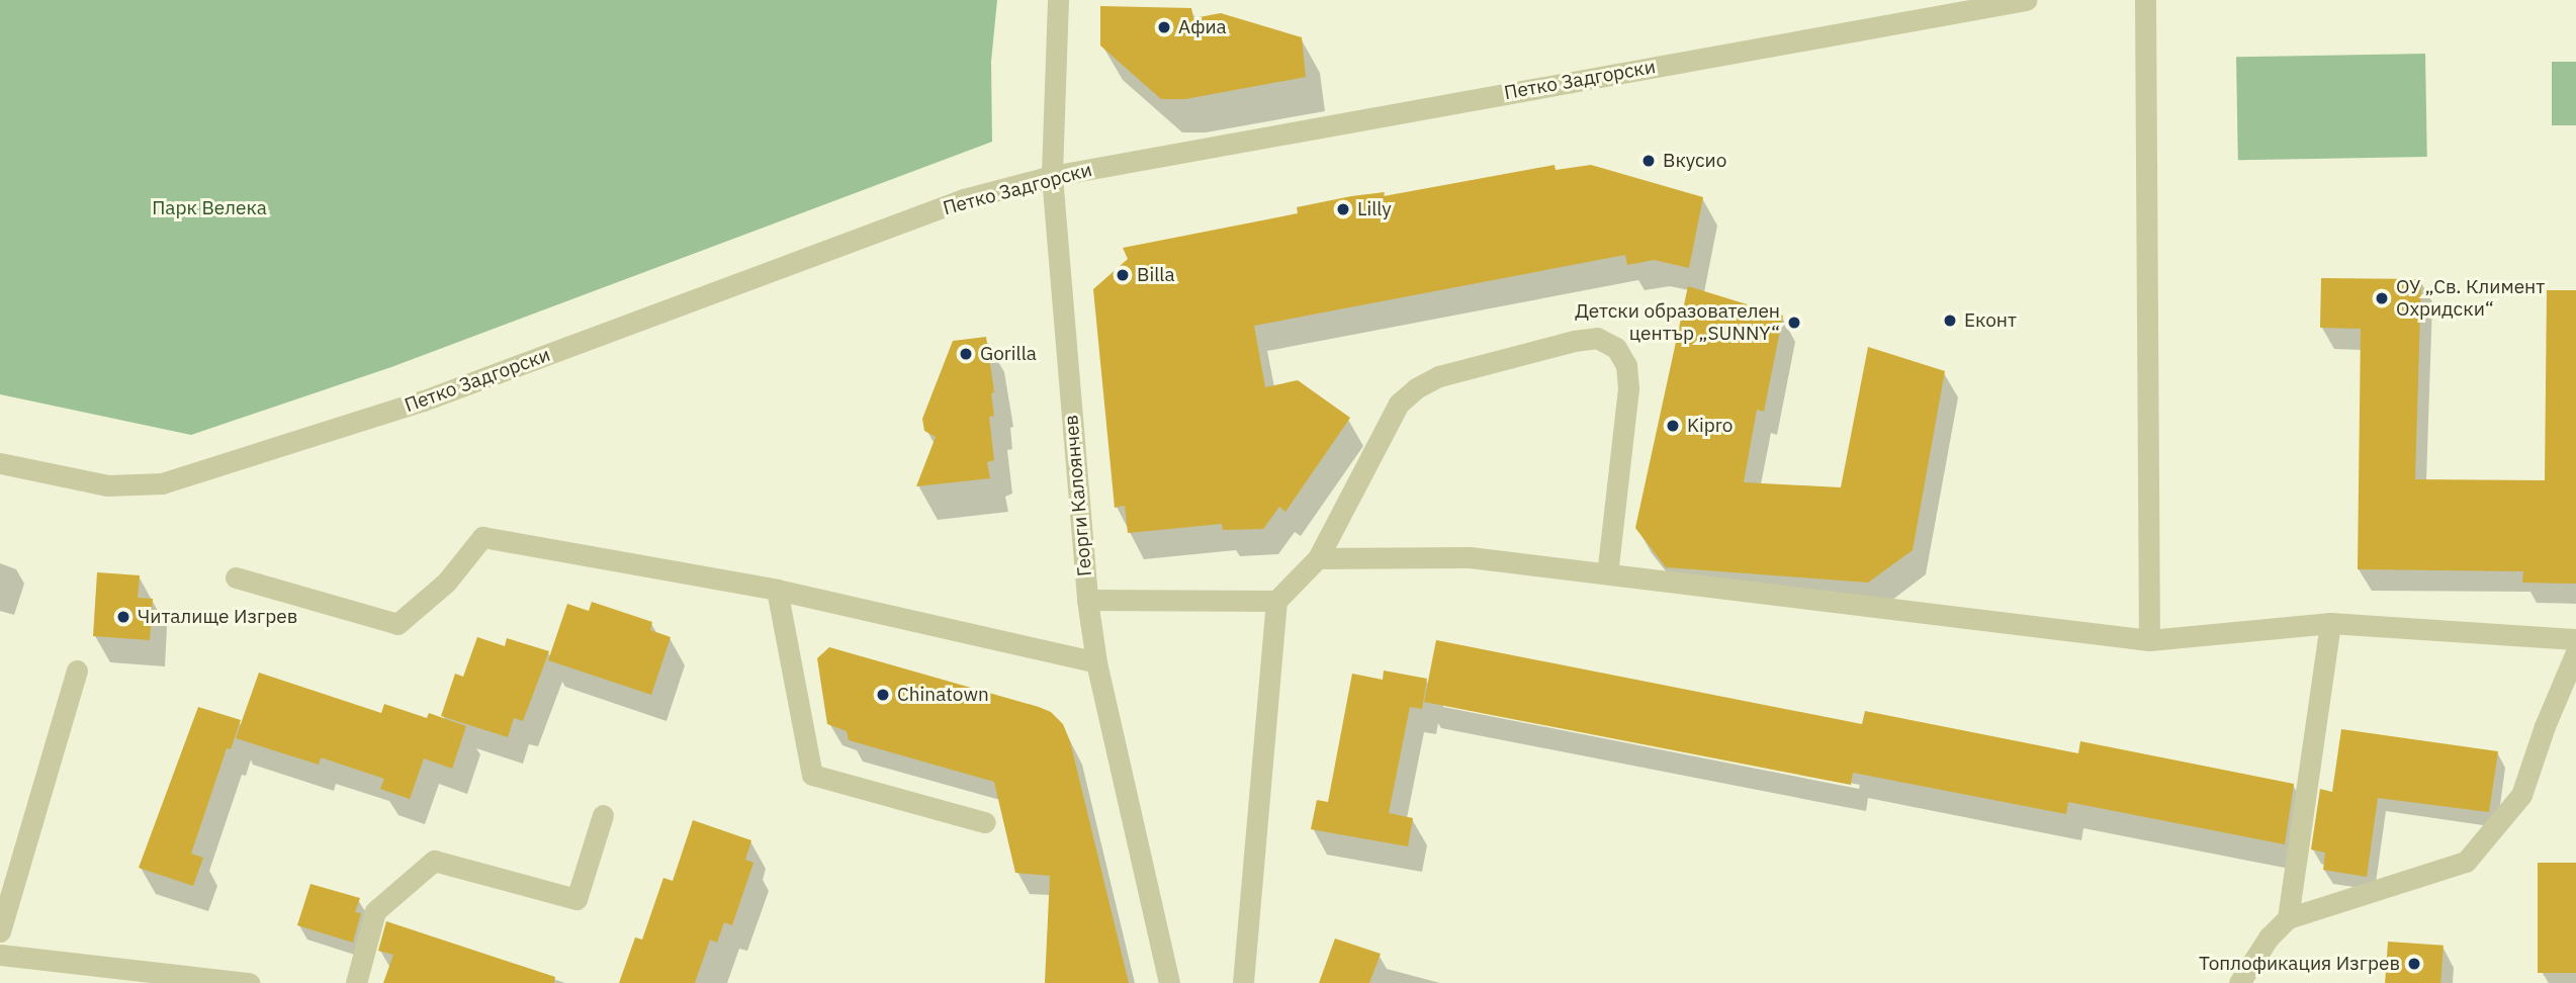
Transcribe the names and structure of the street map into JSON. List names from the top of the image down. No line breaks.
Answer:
{"streets":{"street":["Петко Задгорски","Георги Калоянчев"]},"crossings":[["Петко Задгорски","Георги Калоянчев"]],"parks":["Парк Велека"],"places":["Афиа","Вкусио","Lilly","Billa","ОУ „Св. Климент Охридски“","Еконт","Детски образователен център „SUNNY“","Gorilla","Kipro","Читалище Изгрев","Chinatown","Топлофикация Изгрев"]}
